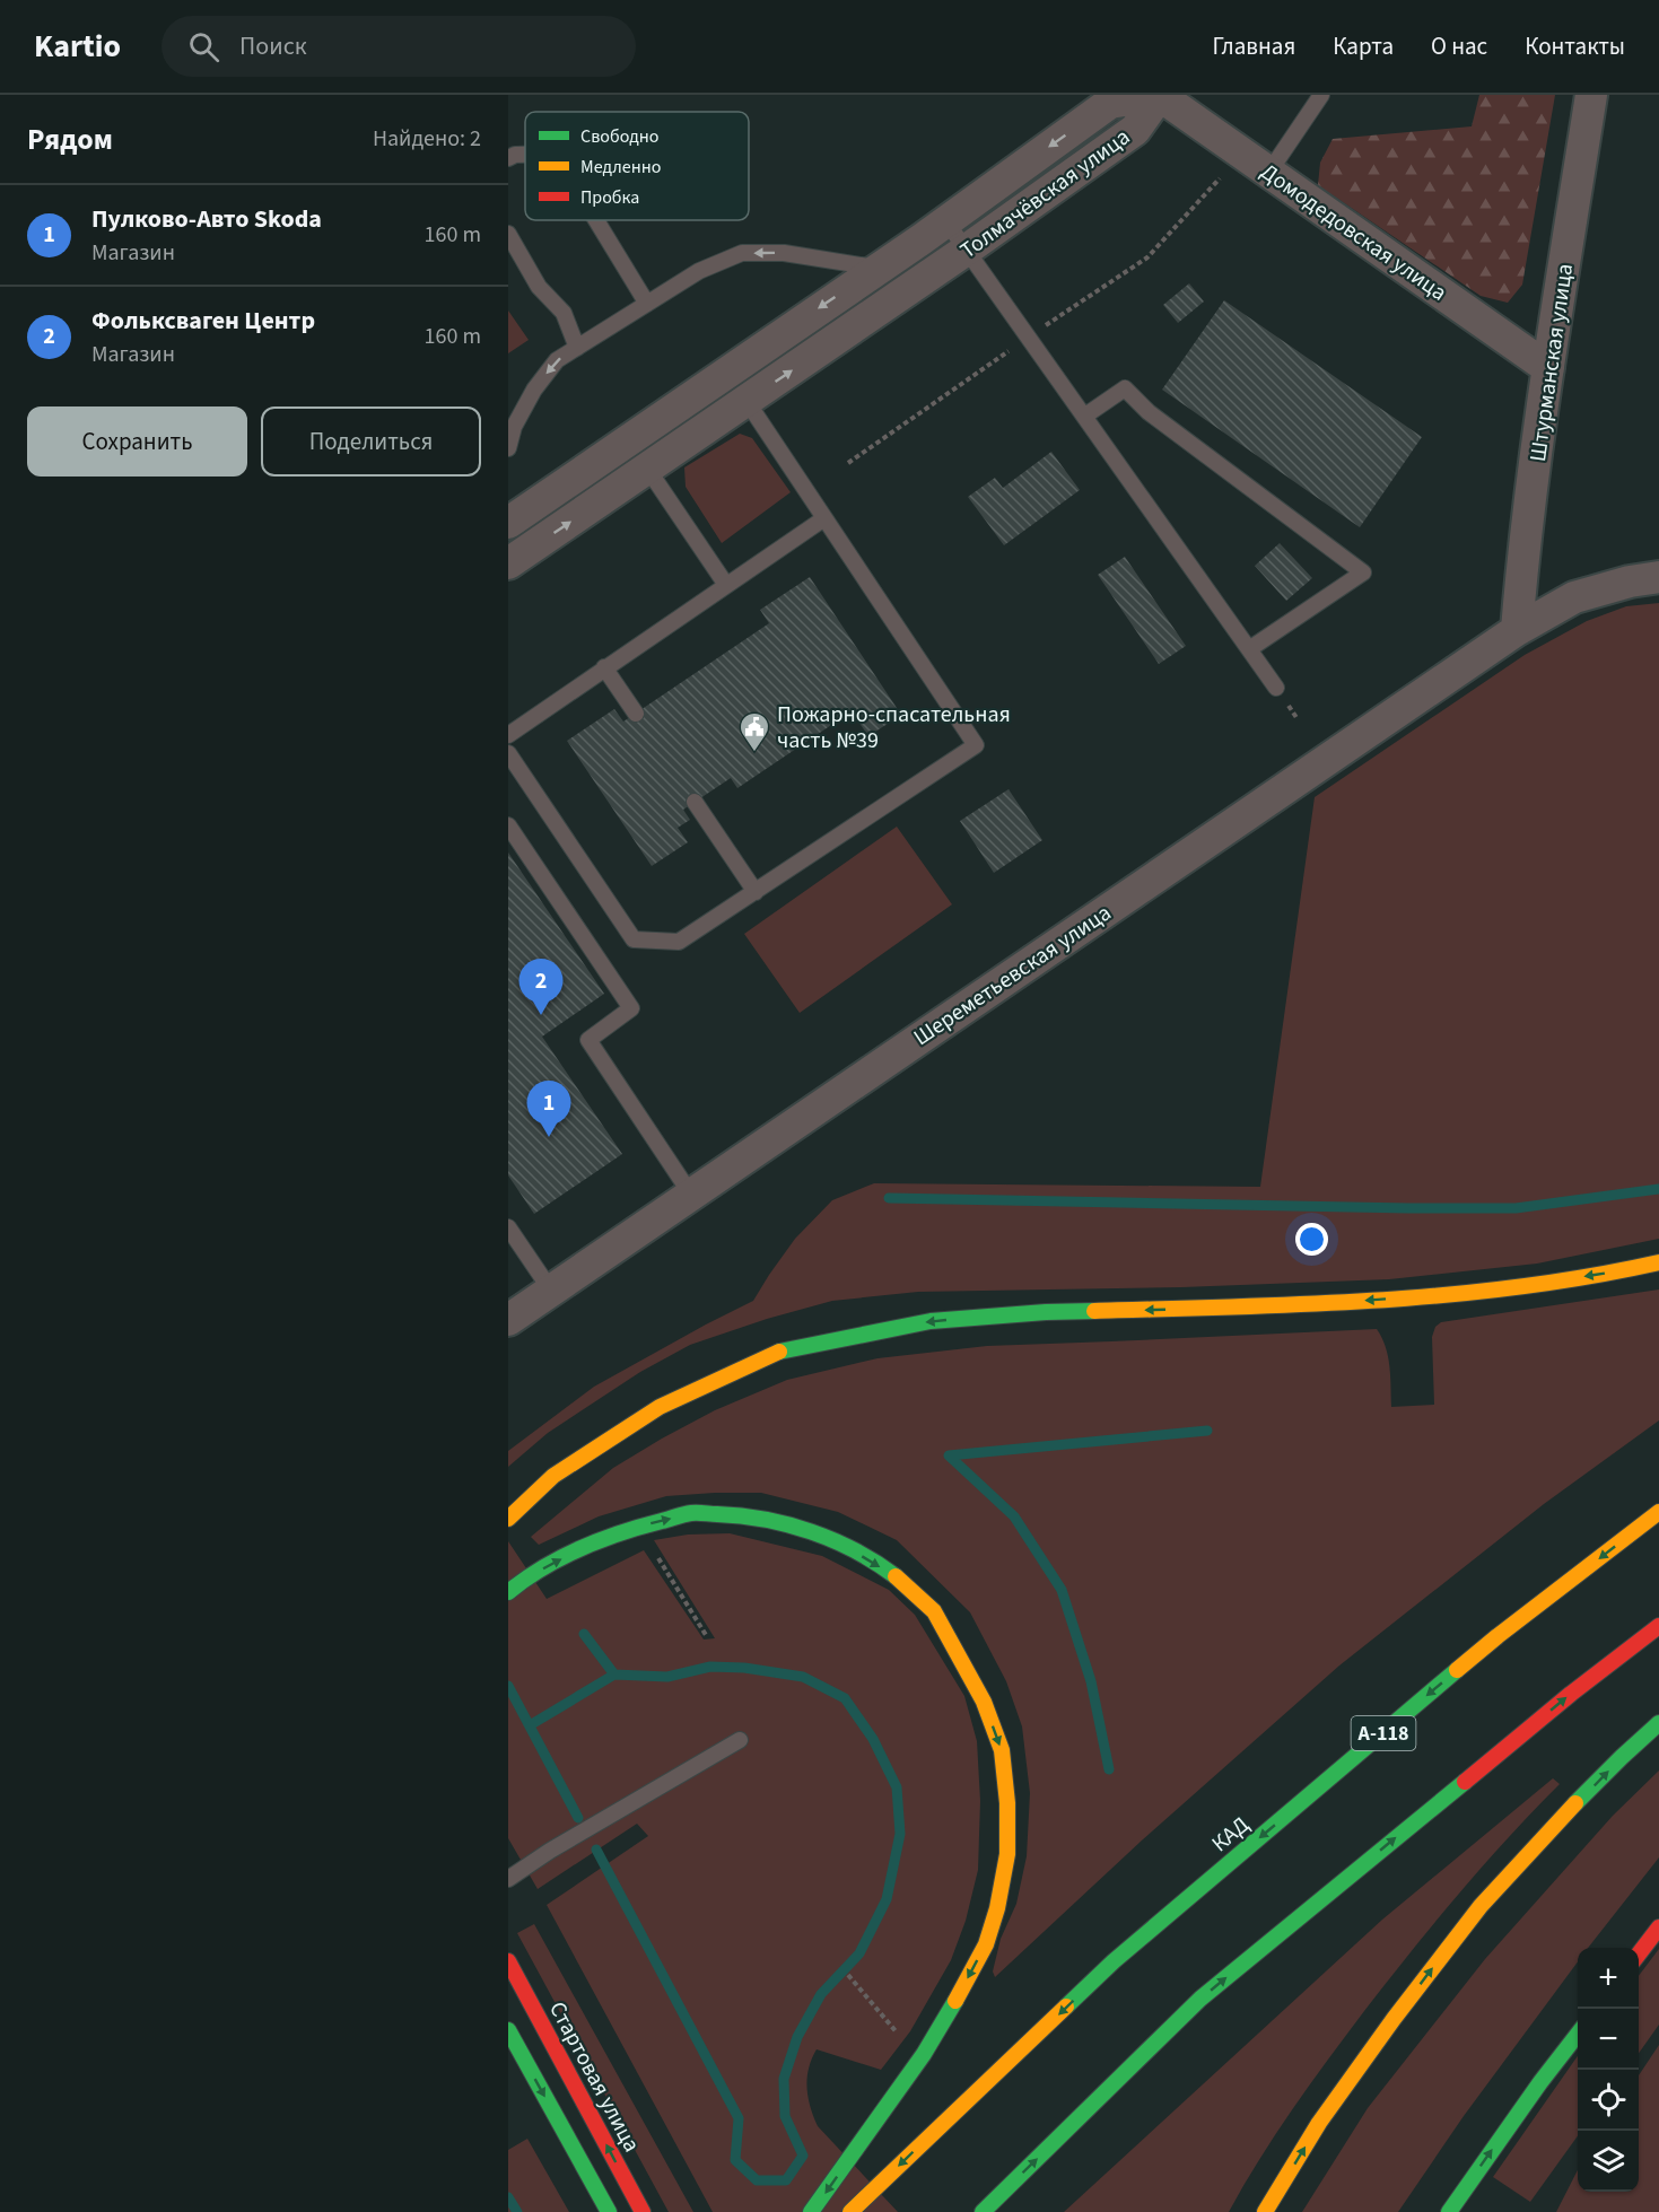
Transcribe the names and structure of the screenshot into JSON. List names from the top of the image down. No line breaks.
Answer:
{"streets":{"main road":["А-118","КАД","Стартовая улица"],"street":["Толмачёвская улица","Домодедовская улица","Штурманская улица","Шереметьевская улица"]},"crossings":[["Толмачёвская улица","Домодедовская улица"],["Домодедовская улица","Штурманская улица"],["Штурманская улица","Шереметьевская улица"]],"places":{"public building":["Пожарно-спасательная часть №39"]},"legend":["Свободно","Медленно","Пробка"],"page":{"header":"Kartio","search":"Поиск","nav":["Главная","Карта","О нас","Контакты"],"heading":["Рядом","Найдено: 2"],"list":[{"mark":"1","name":"Пулково-Авто Skoda","note":"Магазин","value":"160 m"},{"mark":"2","name":"Фольксваген Центр","note":"Магазин","value":"160 m"}],"buttons":["Сохранить","Поделиться"],"pins":["2","1"],"map_buttons":["+","−"]}}
